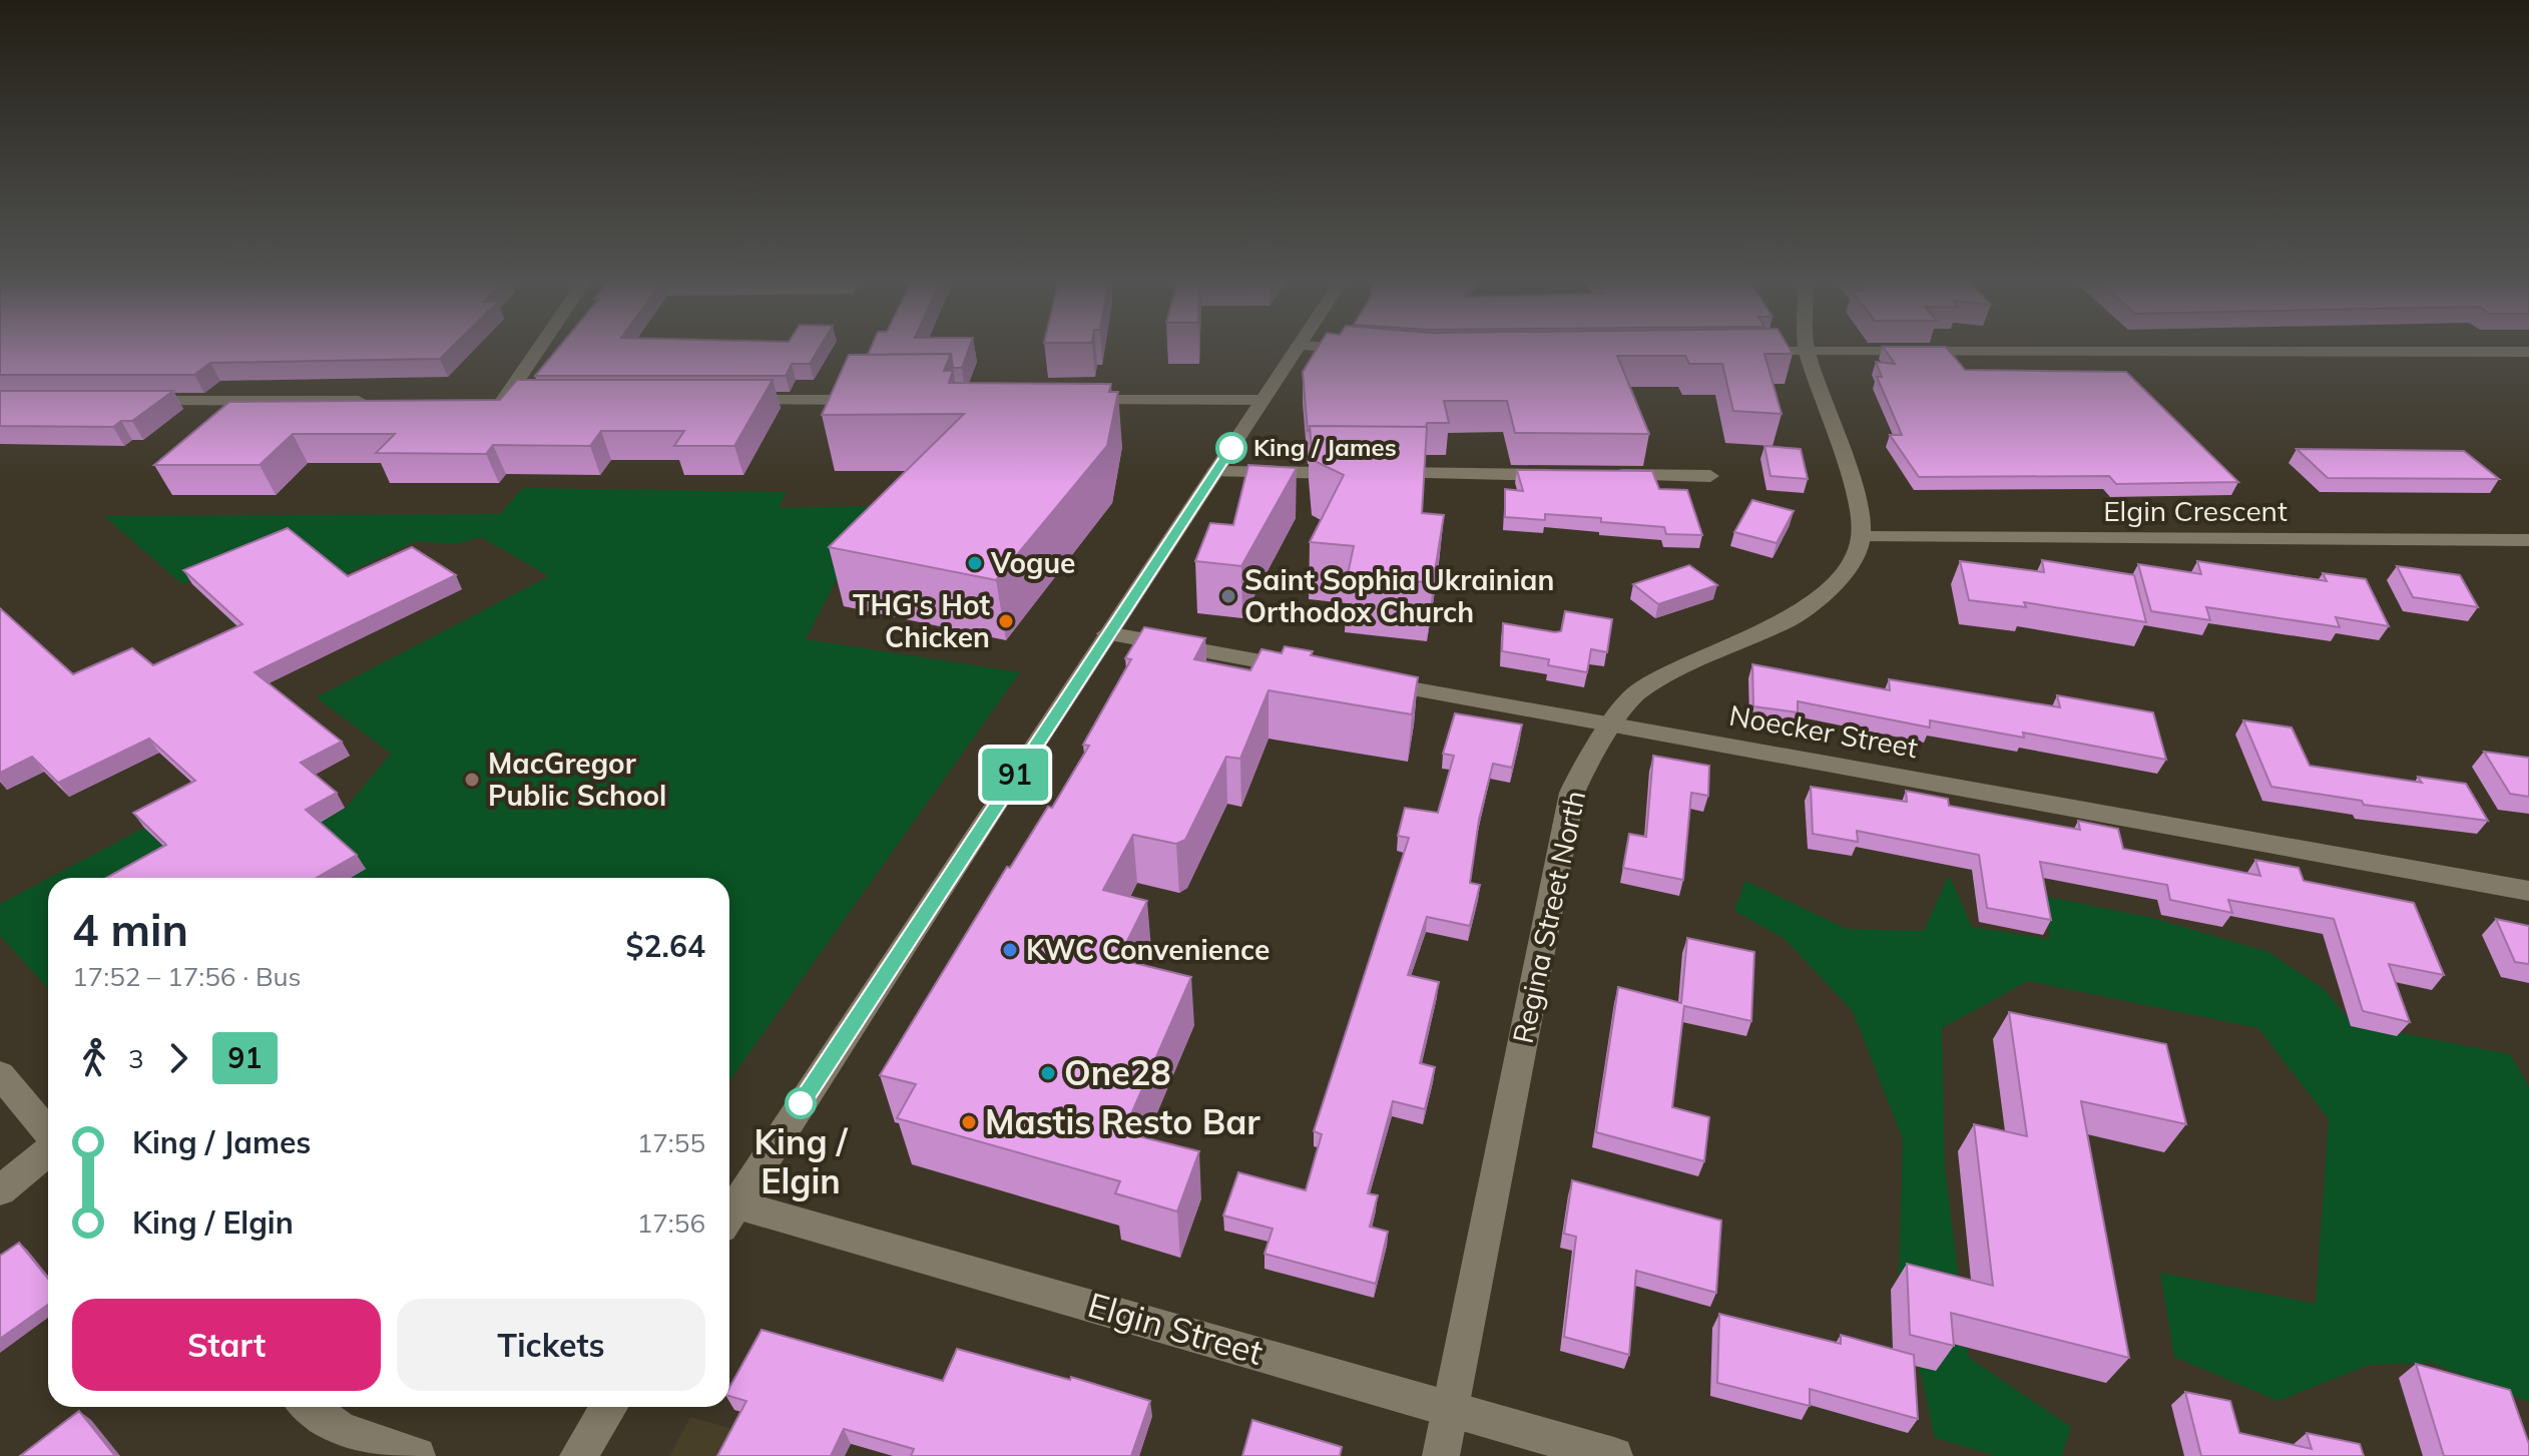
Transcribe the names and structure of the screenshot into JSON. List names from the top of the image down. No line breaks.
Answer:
{"streets":{"street":["Elgin Crescent","Noecker Street","Regina Street North","Elgin Street"]},"crossings":[["Elgin Crescent","Regina Street North"],["Noecker Street","Regina Street North"],["Regina Street North","Elgin Street"]],"places":["King / James","Vogue","Saint Sophia Ukrainian Orthodox Church","THG's Hot Chicken","MacGregor Public School","KWC Convenience","One28","King / Elgin","Mastis Resto Bar"],"lines":["bus line 91"],"page":{"on_map":"91","heading":["4 min","17:52 – 17:56 · Bus","$2.64"],"legs":["3","91"],"list":[{"name":"King / James","value":"17:55"},{"name":"King / Elgin","value":"17:56"}],"buttons":["Start","Tickets"]}}
